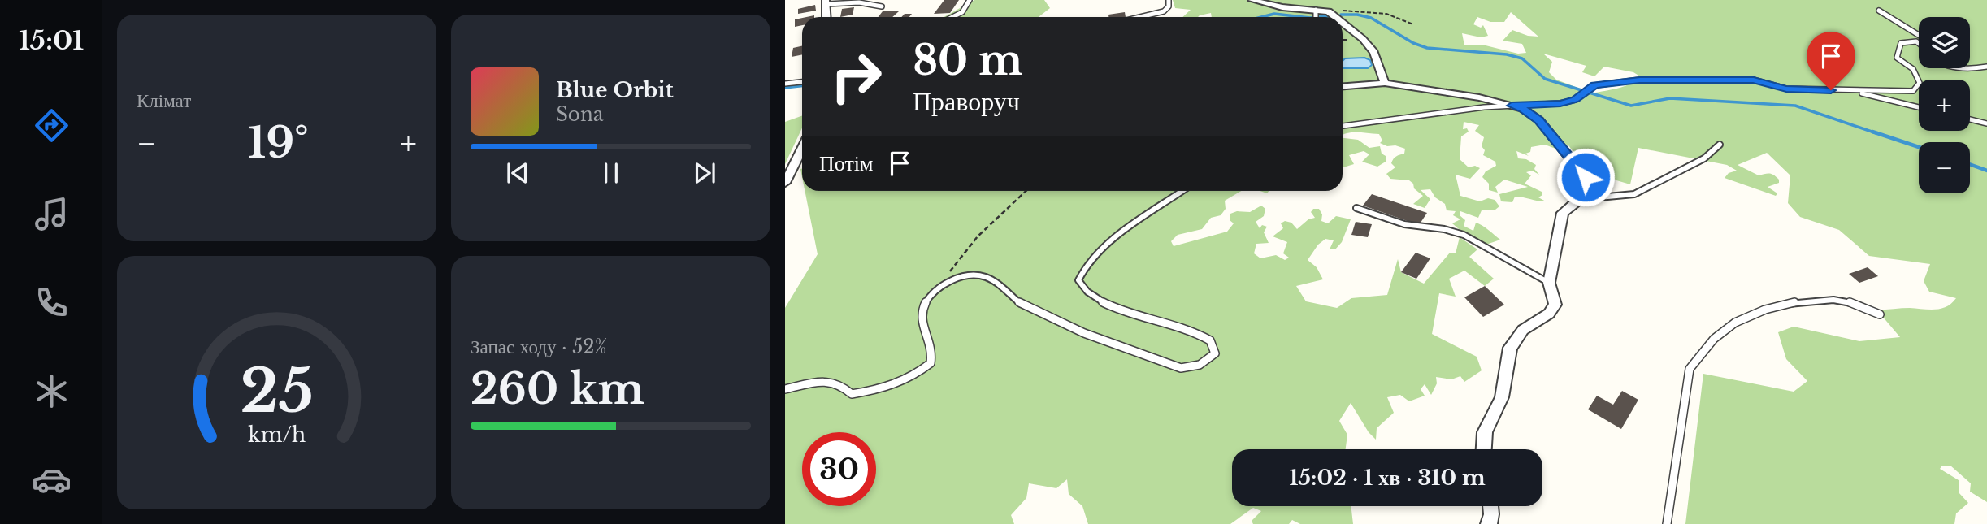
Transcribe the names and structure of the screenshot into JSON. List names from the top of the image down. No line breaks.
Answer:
{"page":{"tabs":"15:01","tile":["Клімат",["Запас ходу · 52%","260 km"]],"map_buttons":["+","−"],"turn":["80 m","Праворуч"],"song":["Blue Orbit","Sona"],"heat":["−","19°","+"],"then":"Потім","limit":"30","trip":"15:02 · 1 хв · 310 m","gauge":["25","km/h"]}}
